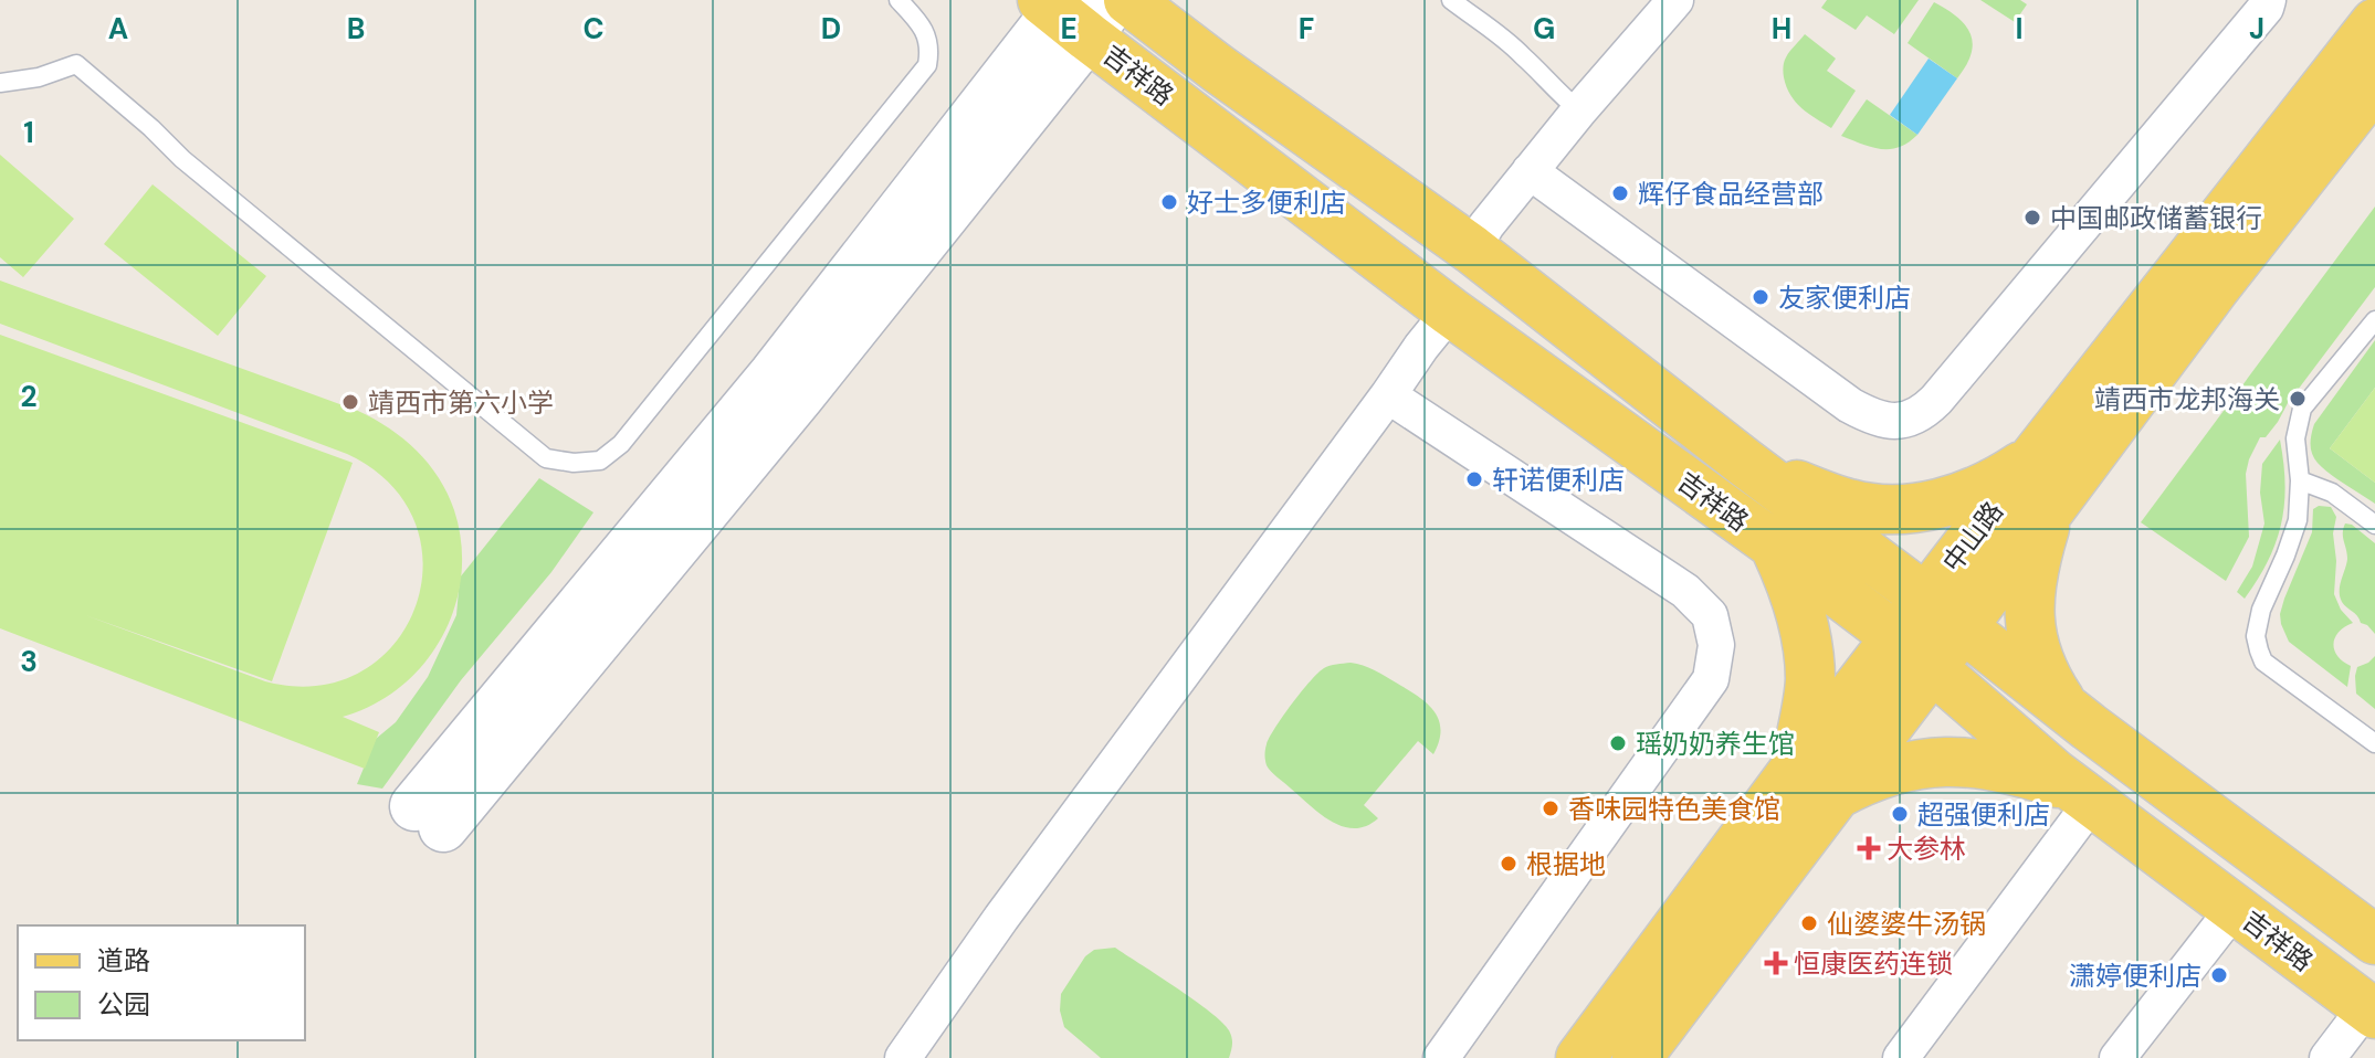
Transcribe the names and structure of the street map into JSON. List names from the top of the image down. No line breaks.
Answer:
{"streets":{"main road":["吉祥路","中山路"]},"crossings":[["吉祥路","中山路"]],"places":{"other":["辉仔食品经营部","好士多便利店","中国邮政储蓄银行","友家便利店","靖西市龙邦海关","靖西市第六小学","轩诺便利店","瑶奶奶养生馆","香味园特色美食馆","超强便利店","根据地","仙婆婆牛汤锅","潇婷便利店"],"health":["大参林","恒康医药连锁"]},"legend":["道路","公园"],"grid":{"columns":["A","B","C","D","E","F","G","H","I","J"],"rows":["1","2","3"]}}
